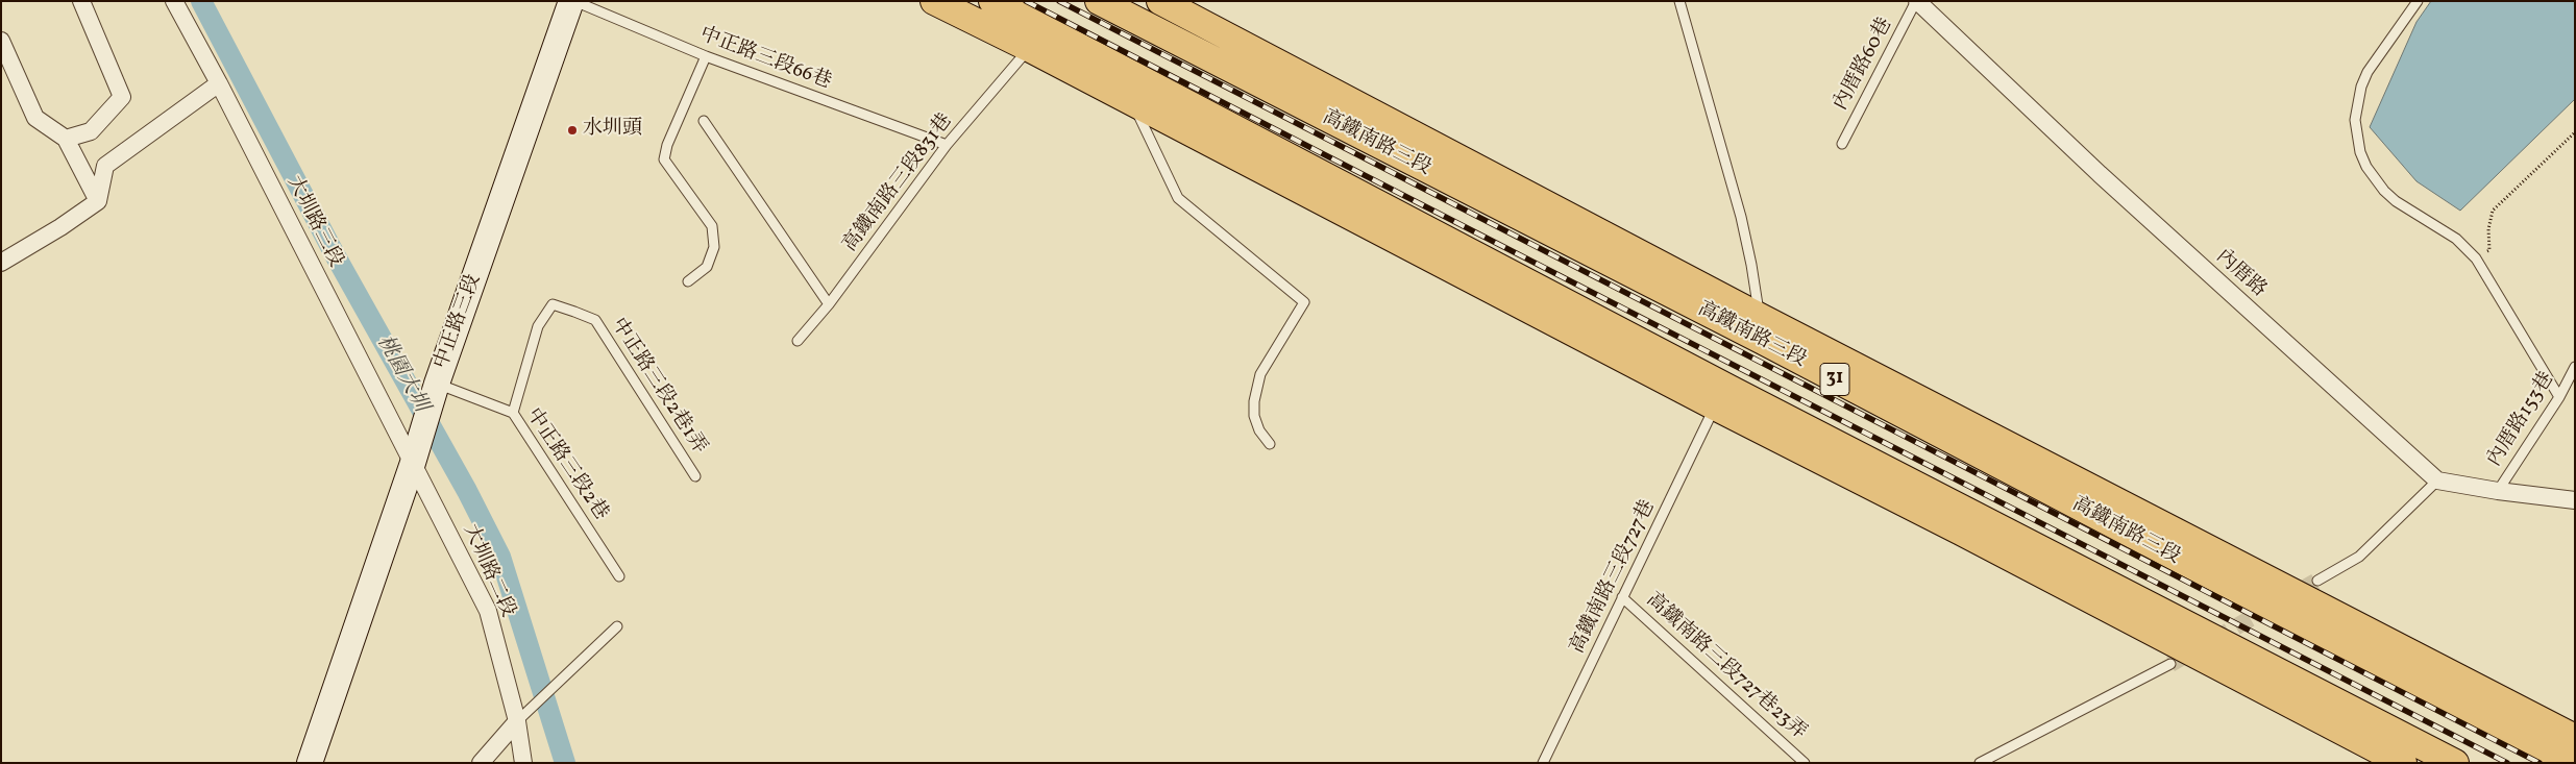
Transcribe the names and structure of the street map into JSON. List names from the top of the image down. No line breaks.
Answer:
{"streets":{"main road":["高鐵南路三段","中正路三段","31"],"street":["大圳路三段","內厝路","大圳路二段"],"lane":["中正路三段66巷","內厝路60巷","高鐵南路三段831巷","中正路三段2巷1弄","內厝路153巷","中正路三段2巷","高鐵南路三段727巷","高鐵南路三段727巷23弄"]},"crossings":[["中正路三段66巷","高鐵南路三段831巷"],["中正路三段66巷","中正路三段"],["內厝路60巷","內厝路"],["大圳路三段","中正路三段"],["大圳路三段","大圳路二段"],["中正路三段","中正路三段2巷"],["中正路三段","大圳路二段"],["中正路三段2巷1弄","中正路三段2巷"],["高鐵南路三段727巷","高鐵南路三段727巷23弄"]],"water":["桃園大圳"],"places":["水圳頭"]}
